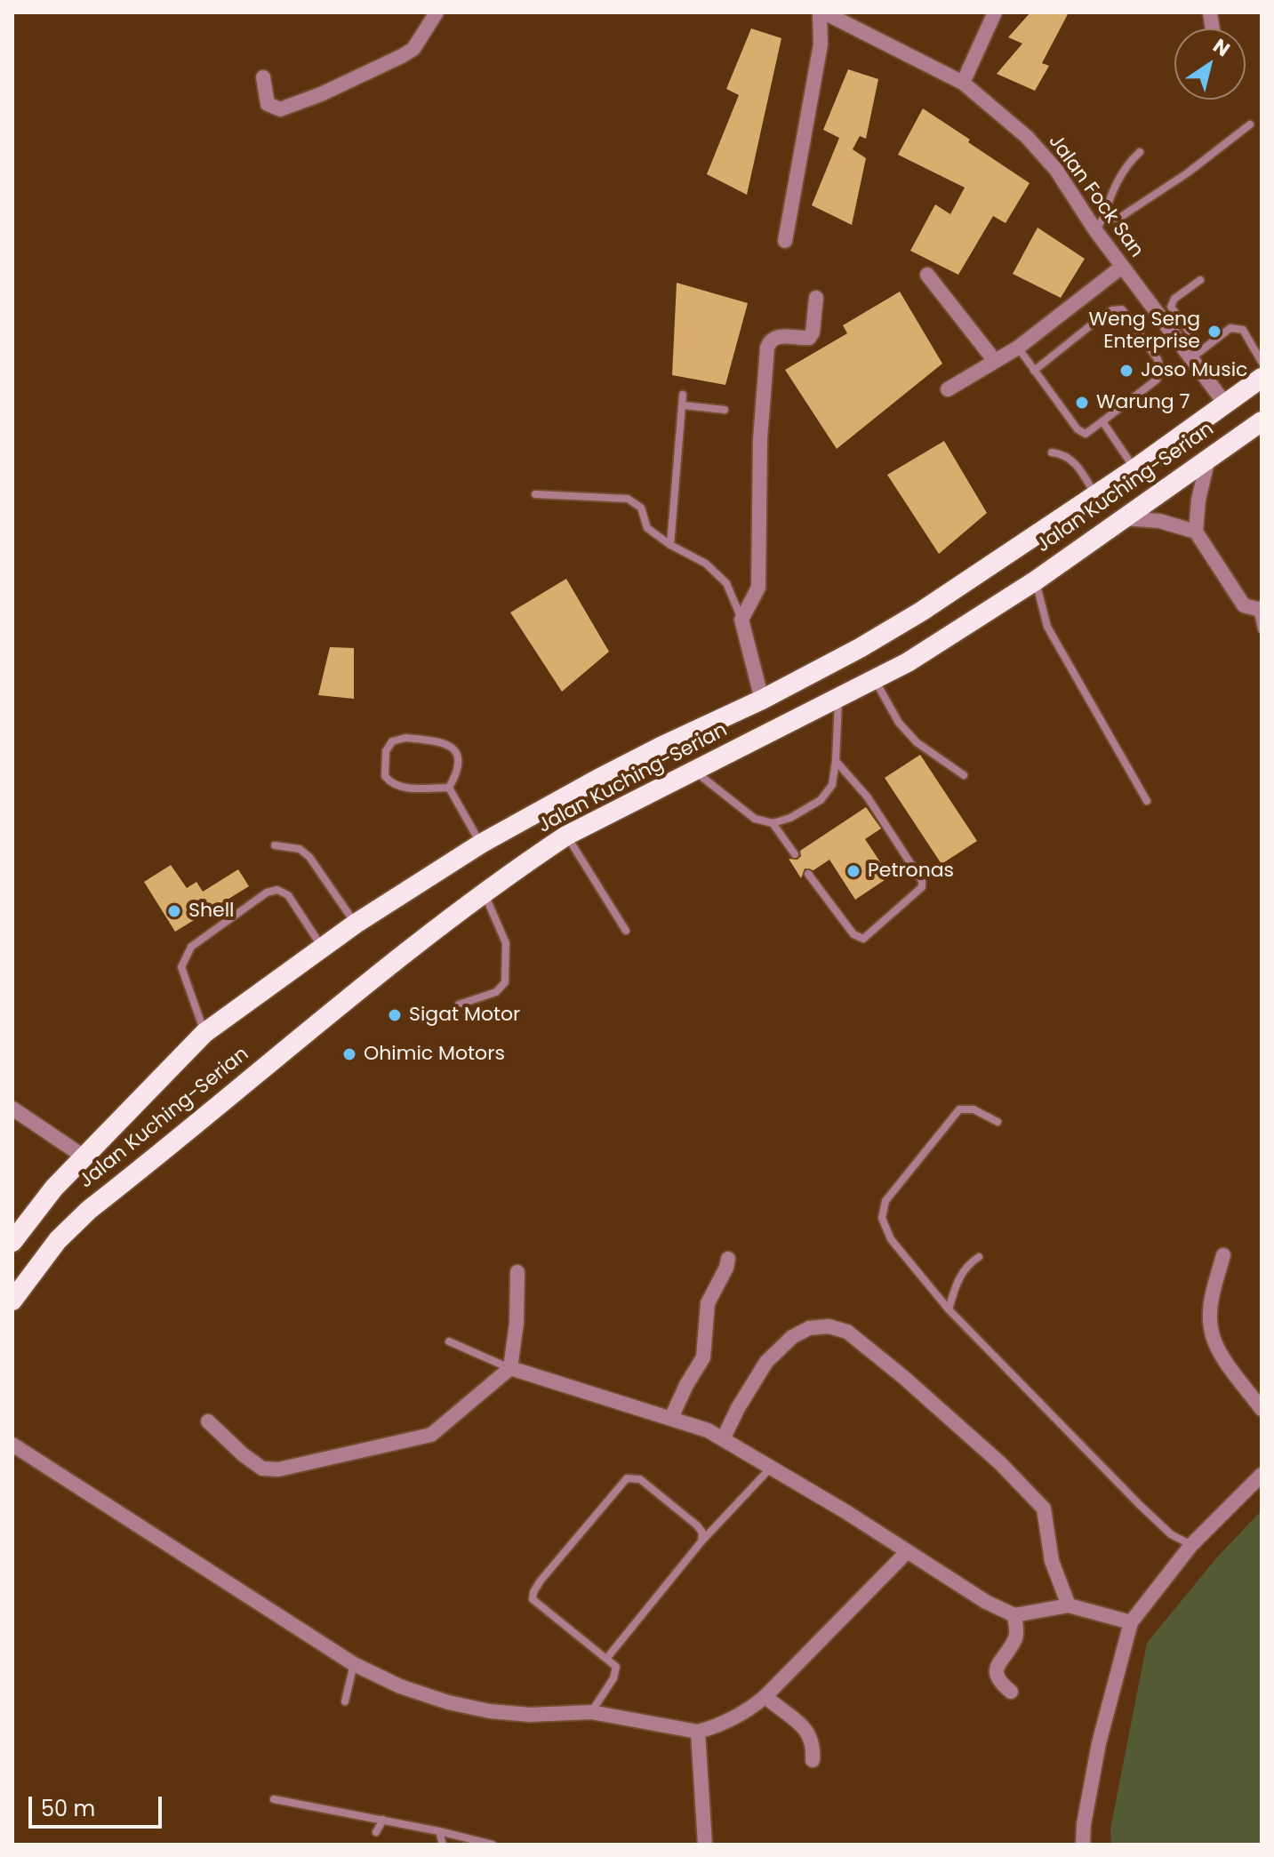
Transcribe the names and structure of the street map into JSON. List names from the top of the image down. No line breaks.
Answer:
{"streets":{"highway":["Jalan Kuching-Serian"],"street":["Jalan Fock San"]},"crossings":[["Jalan Fock San","Jalan Kuching-Serian"]],"places":["Weng Seng Enterprise","Joso Music","Warung 7","Petronas","Shell","Sigat Motor","Ohimic Motors"],"scale_bar":"50 m","north":"top right"}
